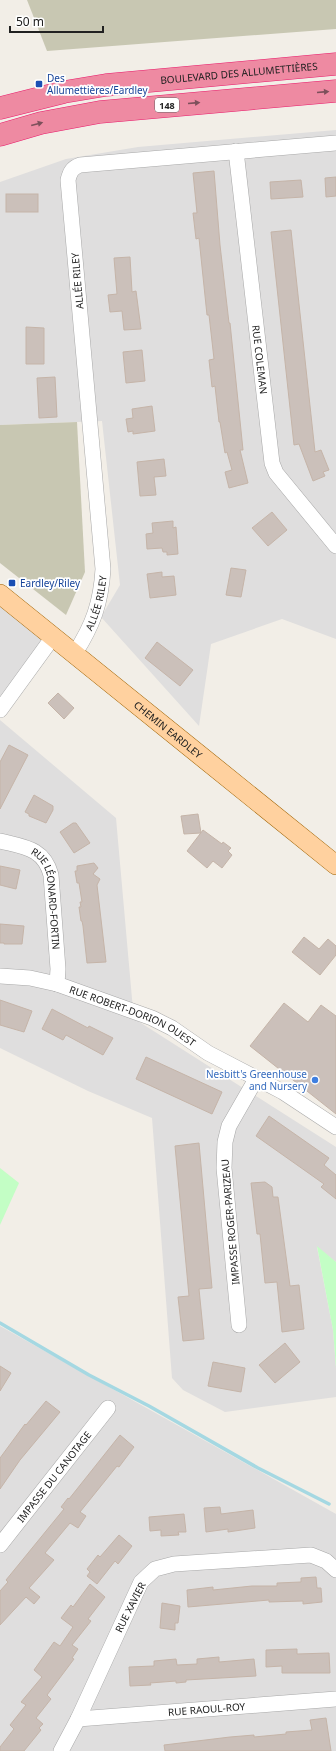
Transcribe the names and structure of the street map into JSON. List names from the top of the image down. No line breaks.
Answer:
{"streets":{"highway":["BOULEVARD DES ALLUMETTIÈRES","148"],"main road":["CHEMIN EARDLEY"],"street":["ALLÉE RILEY","RUE COLEMAN","RUE LÉONARD-FORTIN","RUE ROBERT-DORION OUEST","IMPASSE ROGER-PARIZEAU","IMPASSE DU CANOTAGE","RUE XAVIER","RUE RAOUL-ROY"]},"crossings":[["ALLÉE RILEY","RUE COLEMAN"],["ALLÉE RILEY","CHEMIN EARDLEY"],["RUE LÉONARD-FORTIN","RUE ROBERT-DORION OUEST"],["RUE ROBERT-DORION OUEST","IMPASSE ROGER-PARIZEAU"],["RUE XAVIER","RUE RAOUL-ROY"]],"places":{"transit":["Des Allumettières/Eardley","Eardley/Riley"],"other":["Nesbitt's Greenhouse and Nursery"]},"scale_bar":"50 m"}
